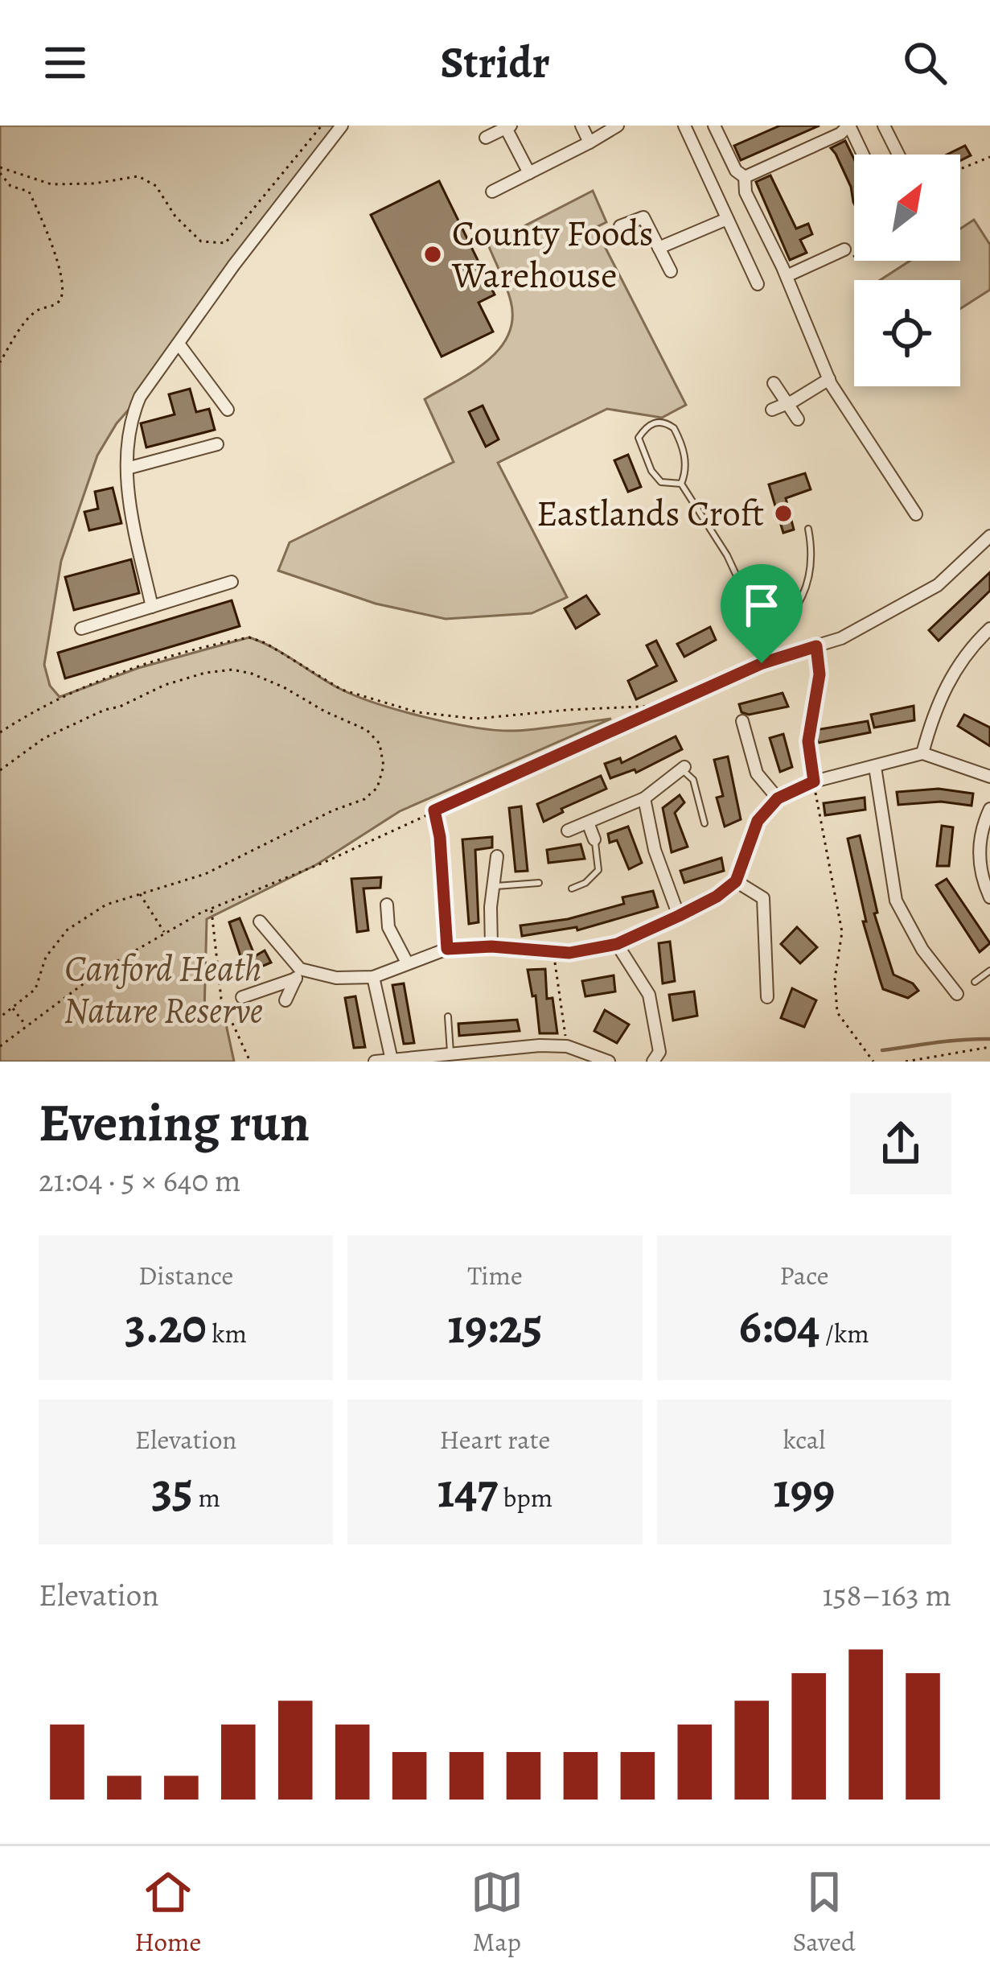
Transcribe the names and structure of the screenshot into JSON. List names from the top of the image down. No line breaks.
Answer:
{"parks":["Canford Heath Nature Reserve"],"places":["County Foods Warehouse","Eastlands Croft"],"north":"top right","page":{"header":"Stridr","heading":["Evening run","21:04 · 5 × 640 m"],"stats":[["Distance","3.20 km"],["Time","19:25"],["Pace","6:04 /km"],["Elevation","35 m"],["Heart rate","147 bpm"],["kcal","199"]],"chart":["Elevation","158–163 m"],"tabs":["Home","Map","Saved"]}}
